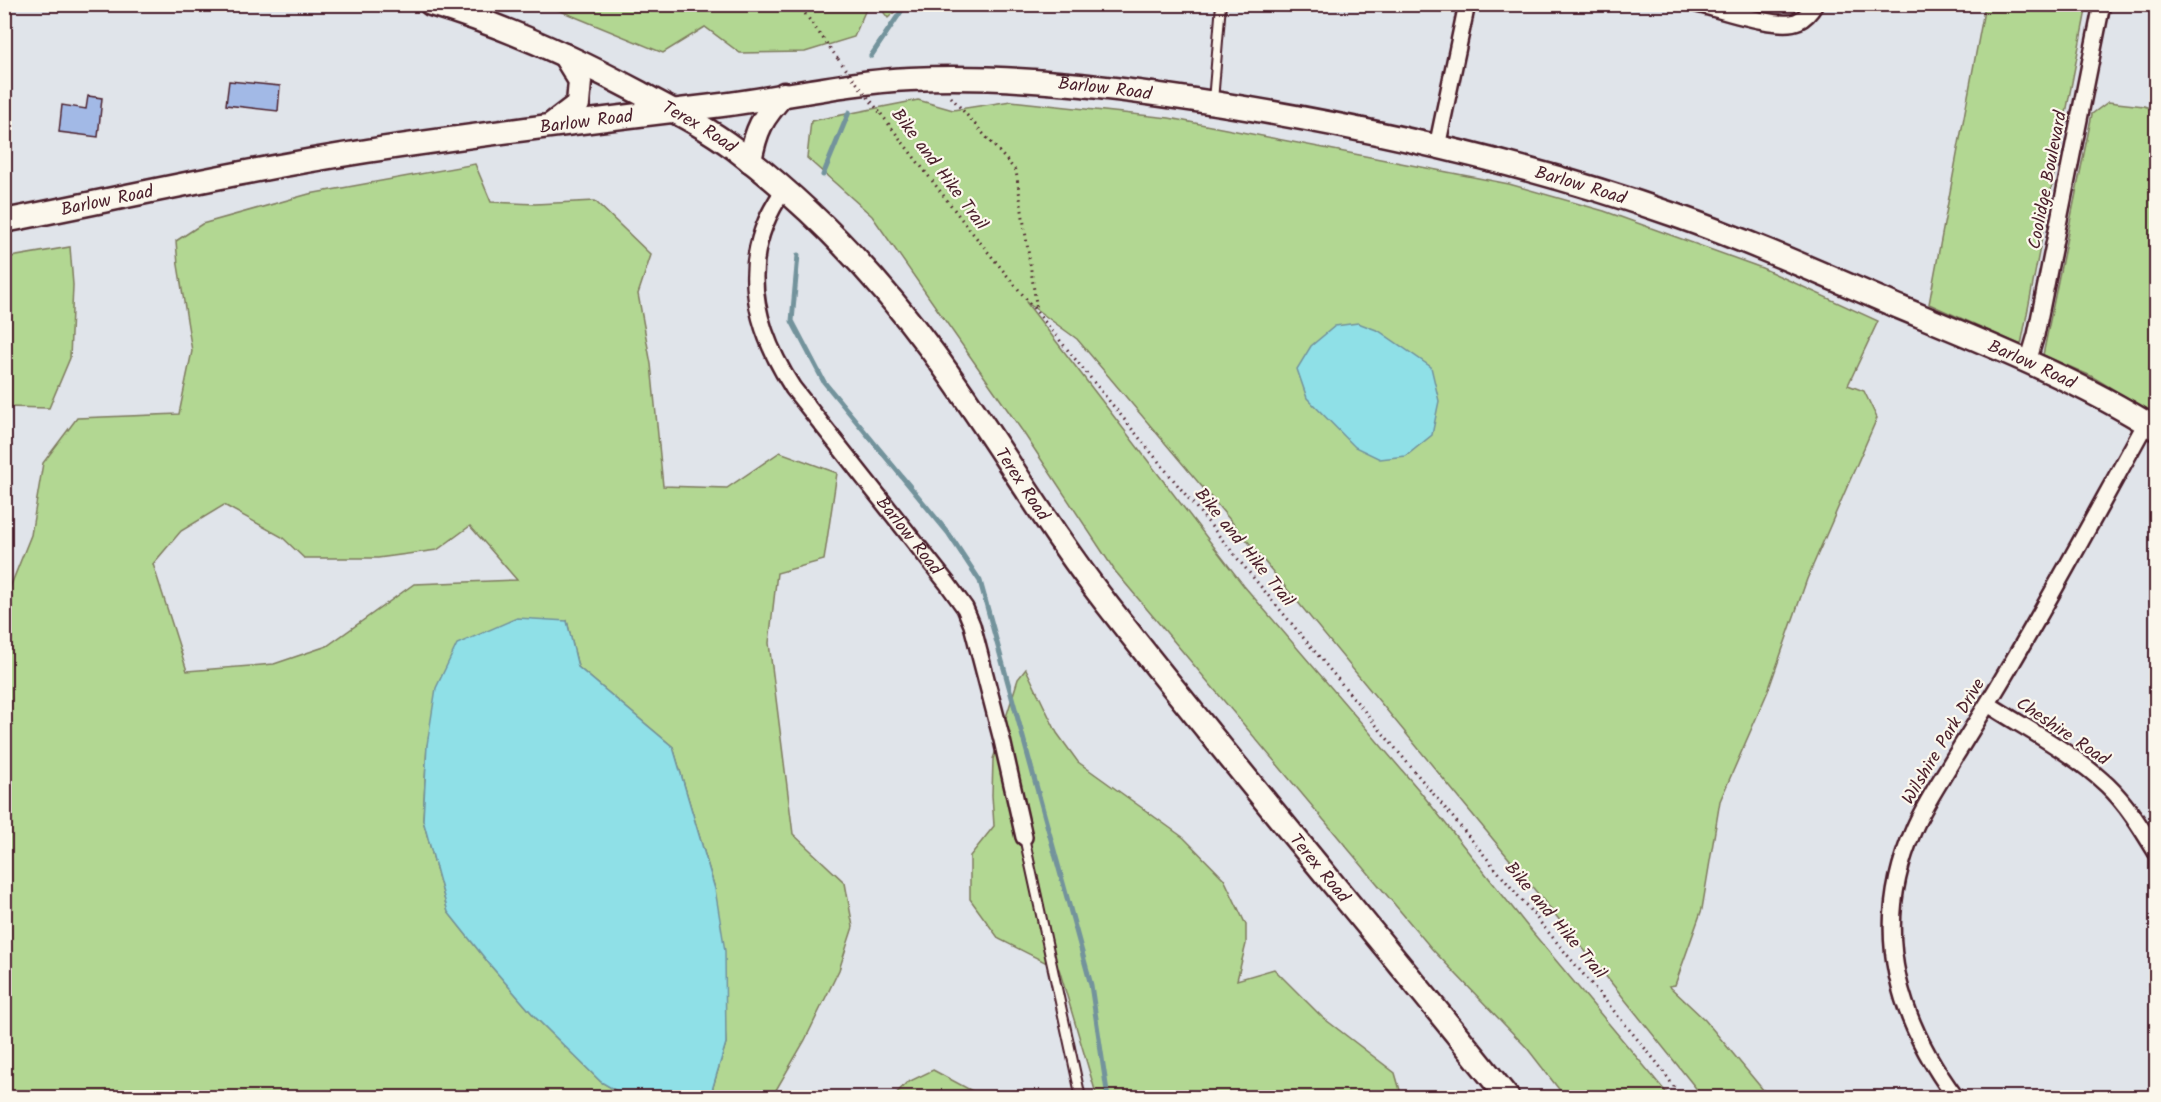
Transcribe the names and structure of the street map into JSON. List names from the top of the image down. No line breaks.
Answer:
{"streets":{"street":["Barlow Road","Terex Road","Coolidge Boulevard","Cheshire Road","Wilshire Park Drive"],"path":["Bike and Hike Trail"]},"crossings":[["Barlow Road","Terex Road"],["Barlow Road","Coolidge Boulevard"],["Barlow Road","Wilshire Park Drive"],["Cheshire Road","Wilshire Park Drive"]]}
